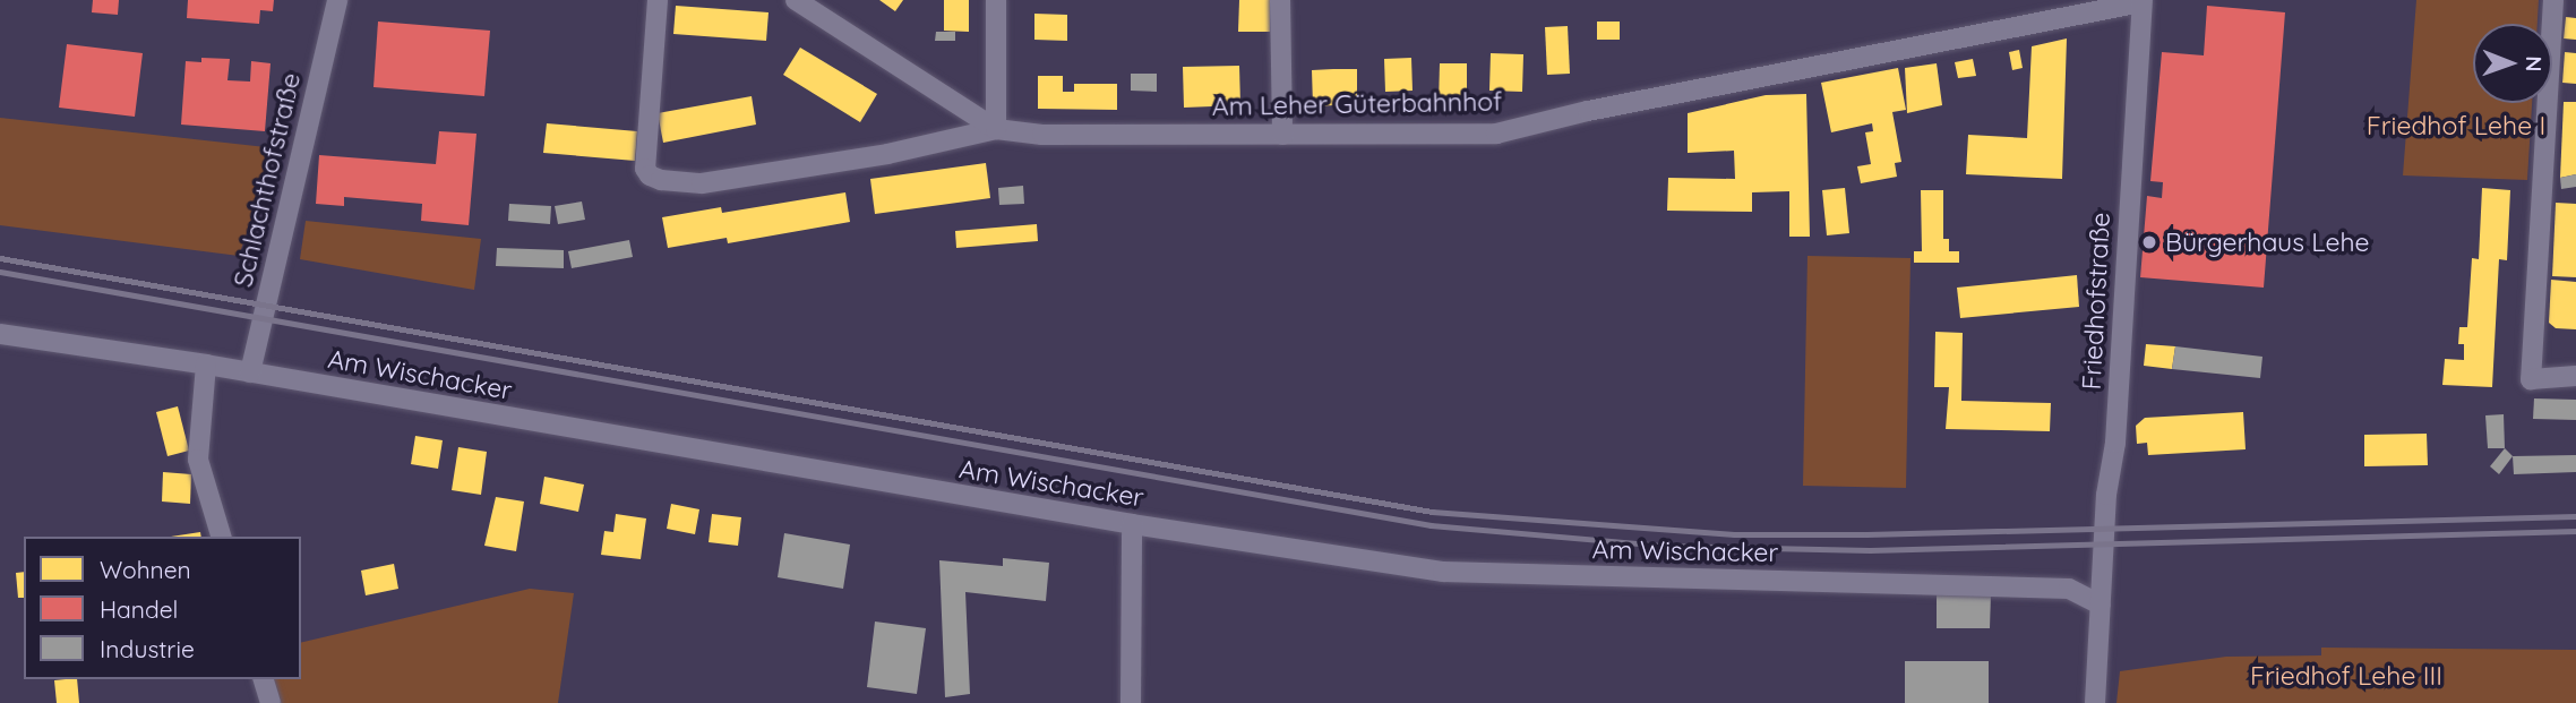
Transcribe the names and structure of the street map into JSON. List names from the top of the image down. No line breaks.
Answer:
{"streets":{"street":["Am Leher Güterbahnhof","Schlachthofstraße","Friedhofstraße","Am Wischacker"]},"crossings":[["Am Leher Güterbahnhof","Friedhofstraße"],["Schlachthofstraße","Am Wischacker"],["Friedhofstraße","Am Wischacker"]],"parks":["Friedhof Lehe I","Friedhof Lehe III"],"places":["Bürgerhaus Lehe"],"legend":["Wohnen","Handel","Industrie"],"north":"right"}
